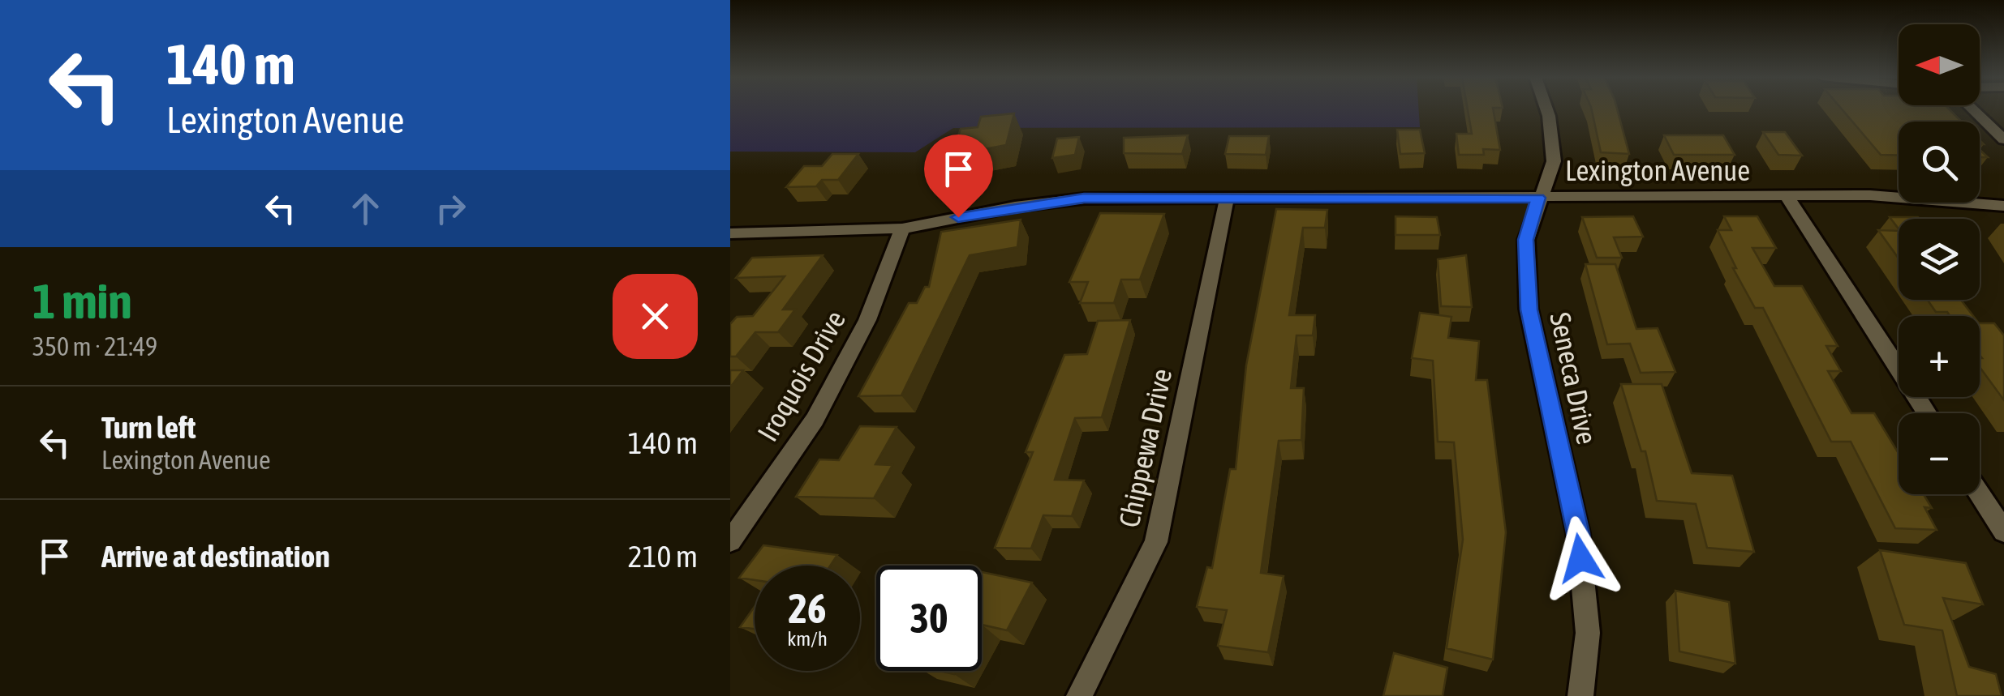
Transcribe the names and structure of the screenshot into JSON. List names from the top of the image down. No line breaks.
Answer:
{"streets":{"street":["Lexington Avenue","Iroquois Drive","Seneca Drive","Chippewa Drive"]},"crossings":[["Lexington Avenue","Iroquois Drive"],["Lexington Avenue","Seneca Drive"],["Lexington Avenue","Chippewa Drive"]],"north":"left","page":{"turn":["140 m","Lexington Avenue"],"map_buttons":["+","−"],"heading":["1 min","350 m · 21:49"],"list":[{"name":"Turn left","note":"Lexington Avenue","value":"140 m"},{"name":"Arrive at destination","value":"210 m"}],"speed":"26 km/h","limit":"30"}}
